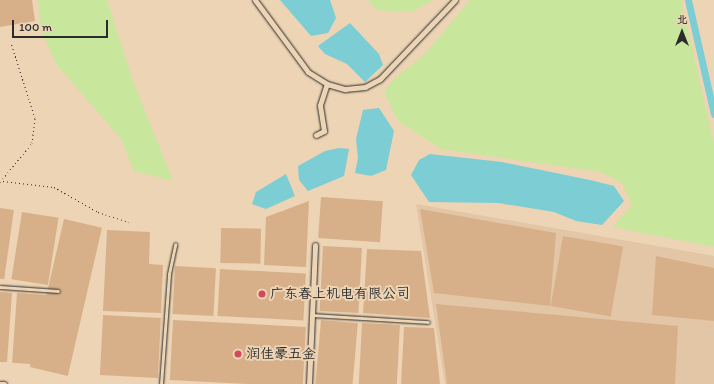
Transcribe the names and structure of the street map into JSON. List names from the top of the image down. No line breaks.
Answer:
{"places":["广东春上机电有限公司","润佳豪五金"],"scale_bar":"100 m","north":"top"}
